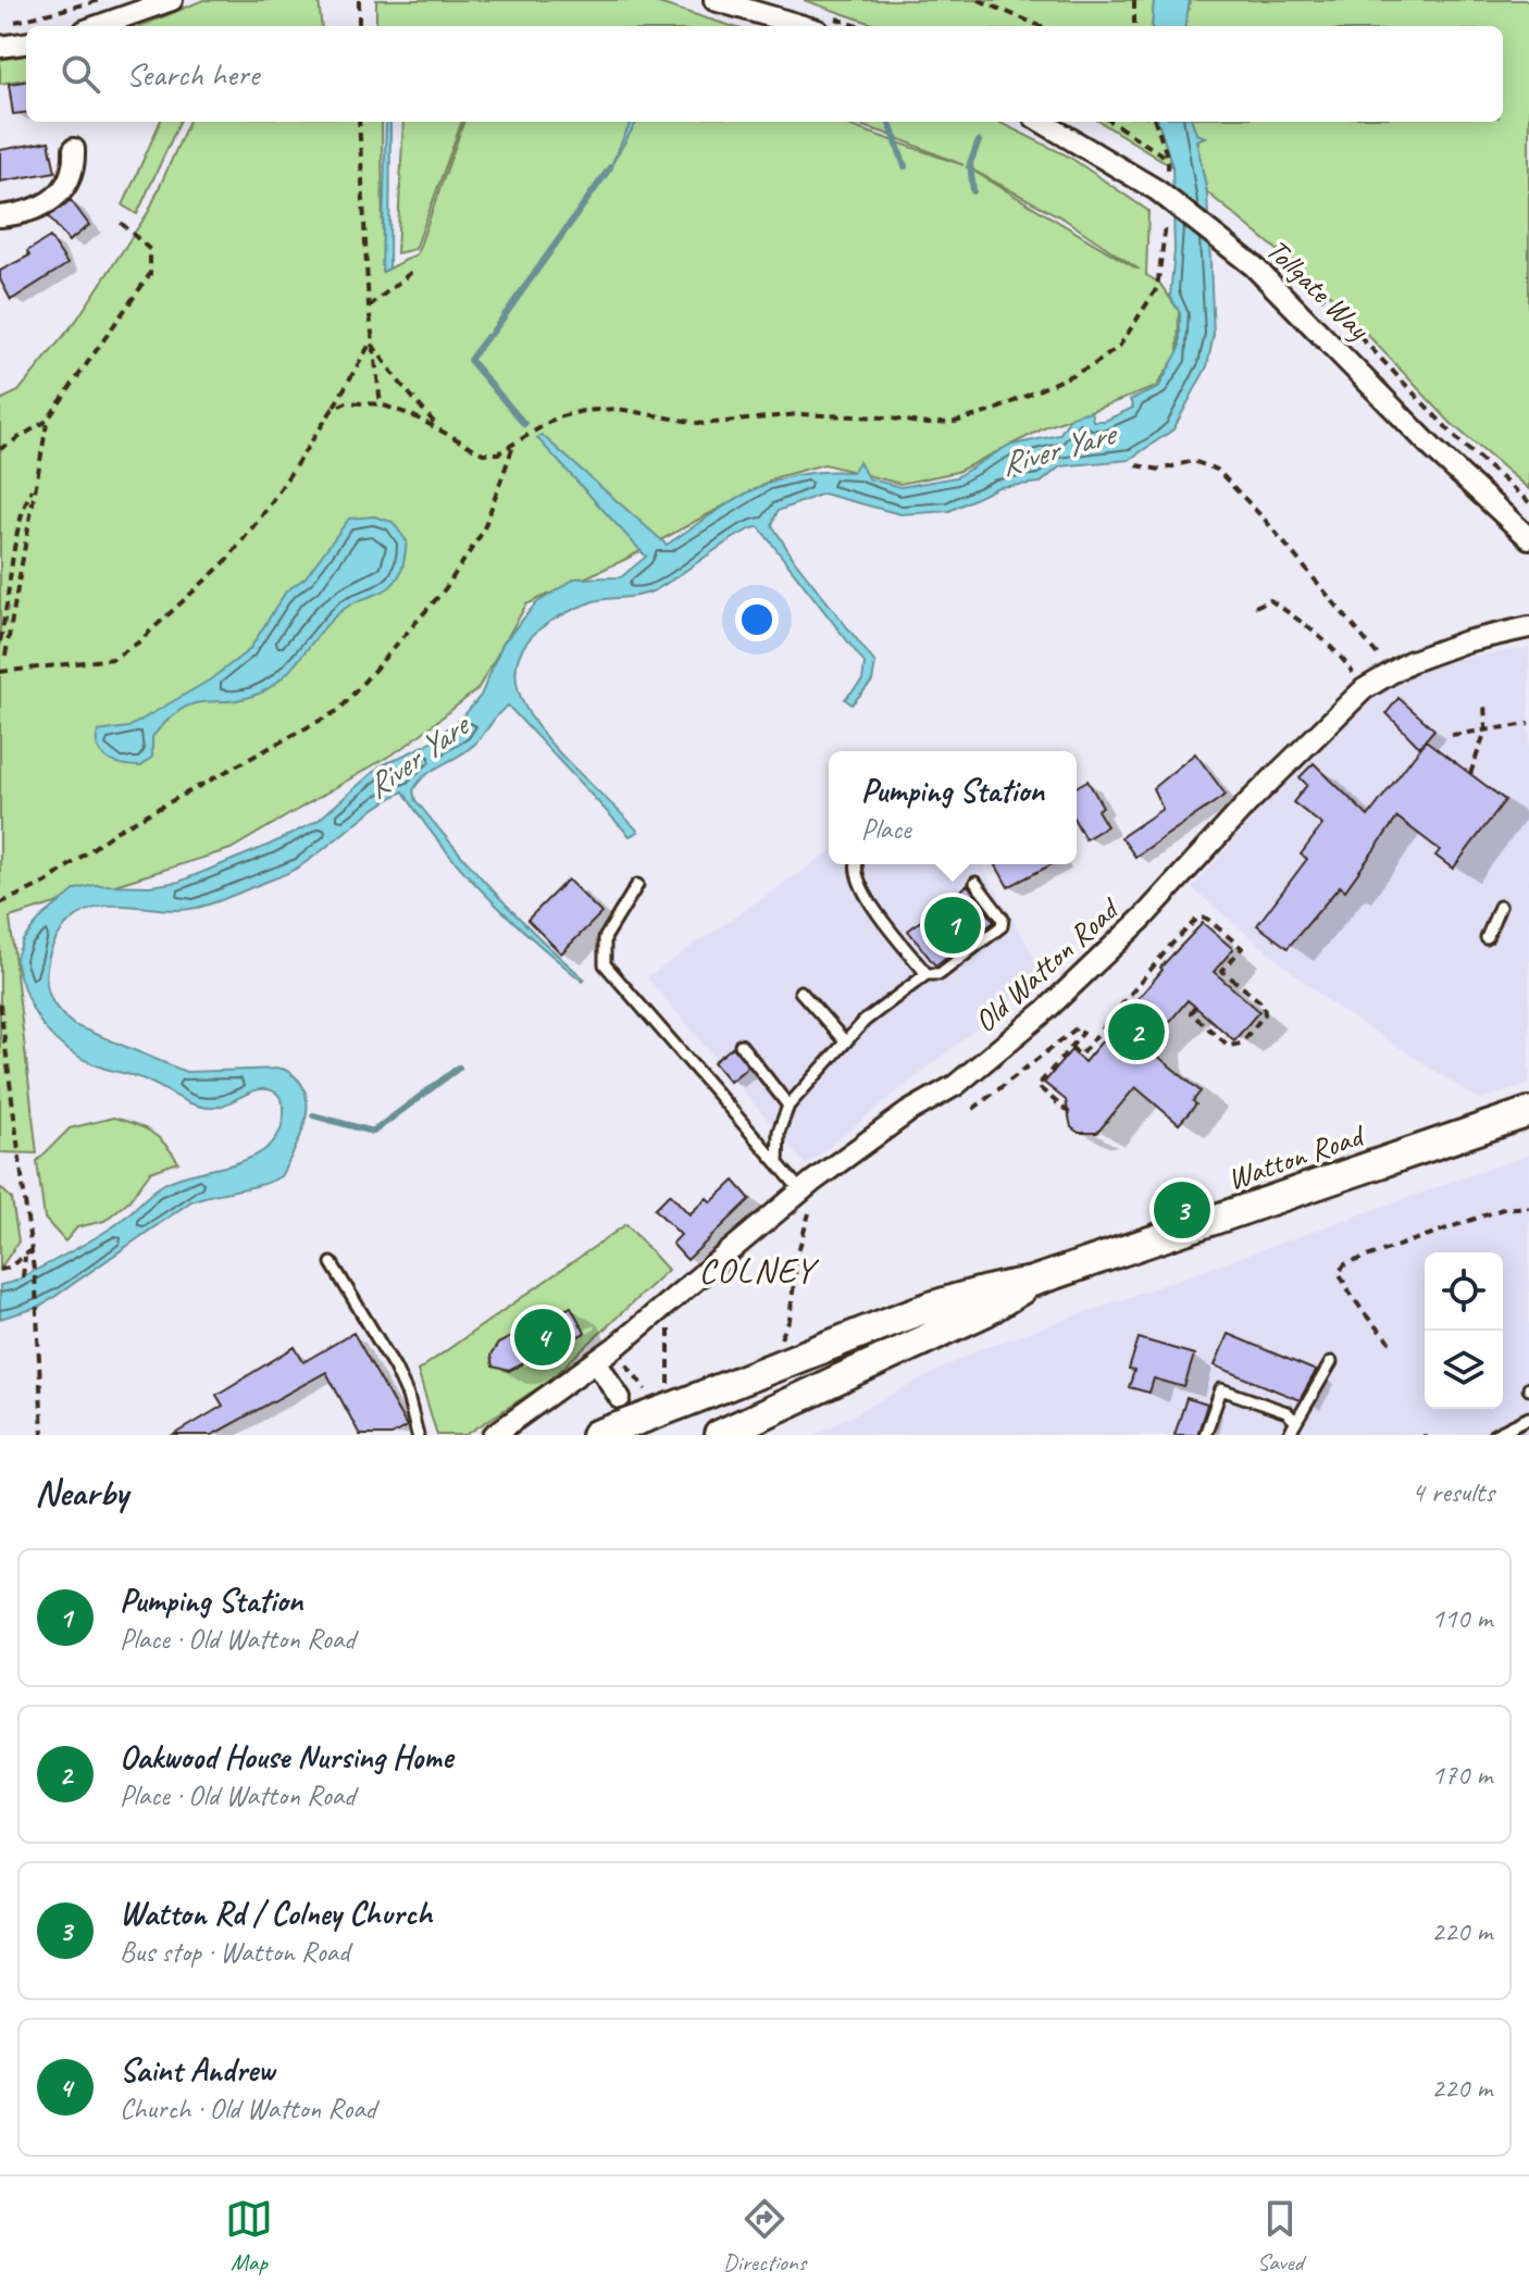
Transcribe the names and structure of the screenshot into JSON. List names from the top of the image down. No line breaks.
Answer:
{"streets":{"main road":["Watton Road"],"street":["Tollgate Way","Old Watton Road"]},"districts":["COLNEY"],"water":["River Yare"],"page":{"search":"Search here","popup":["Pumping Station","Place"],"pins":["1","2","3","4"],"heading":["Nearby","4 results"],"list":[{"mark":"1","name":"Pumping Station","note":"Place · Old Watton Road","value":"110 m"},{"mark":"2","name":"Oakwood House Nursing Home","note":"Place · Old Watton Road","value":"170 m"},{"mark":"3","name":"Watton Rd / Colney Church","note":"Bus stop · Watton Road","value":"220 m"},{"mark":"4","name":"Saint Andrew","note":"Church · Old Watton Road","value":"220 m"}],"nav":["Map","Directions","Saved"]}}
